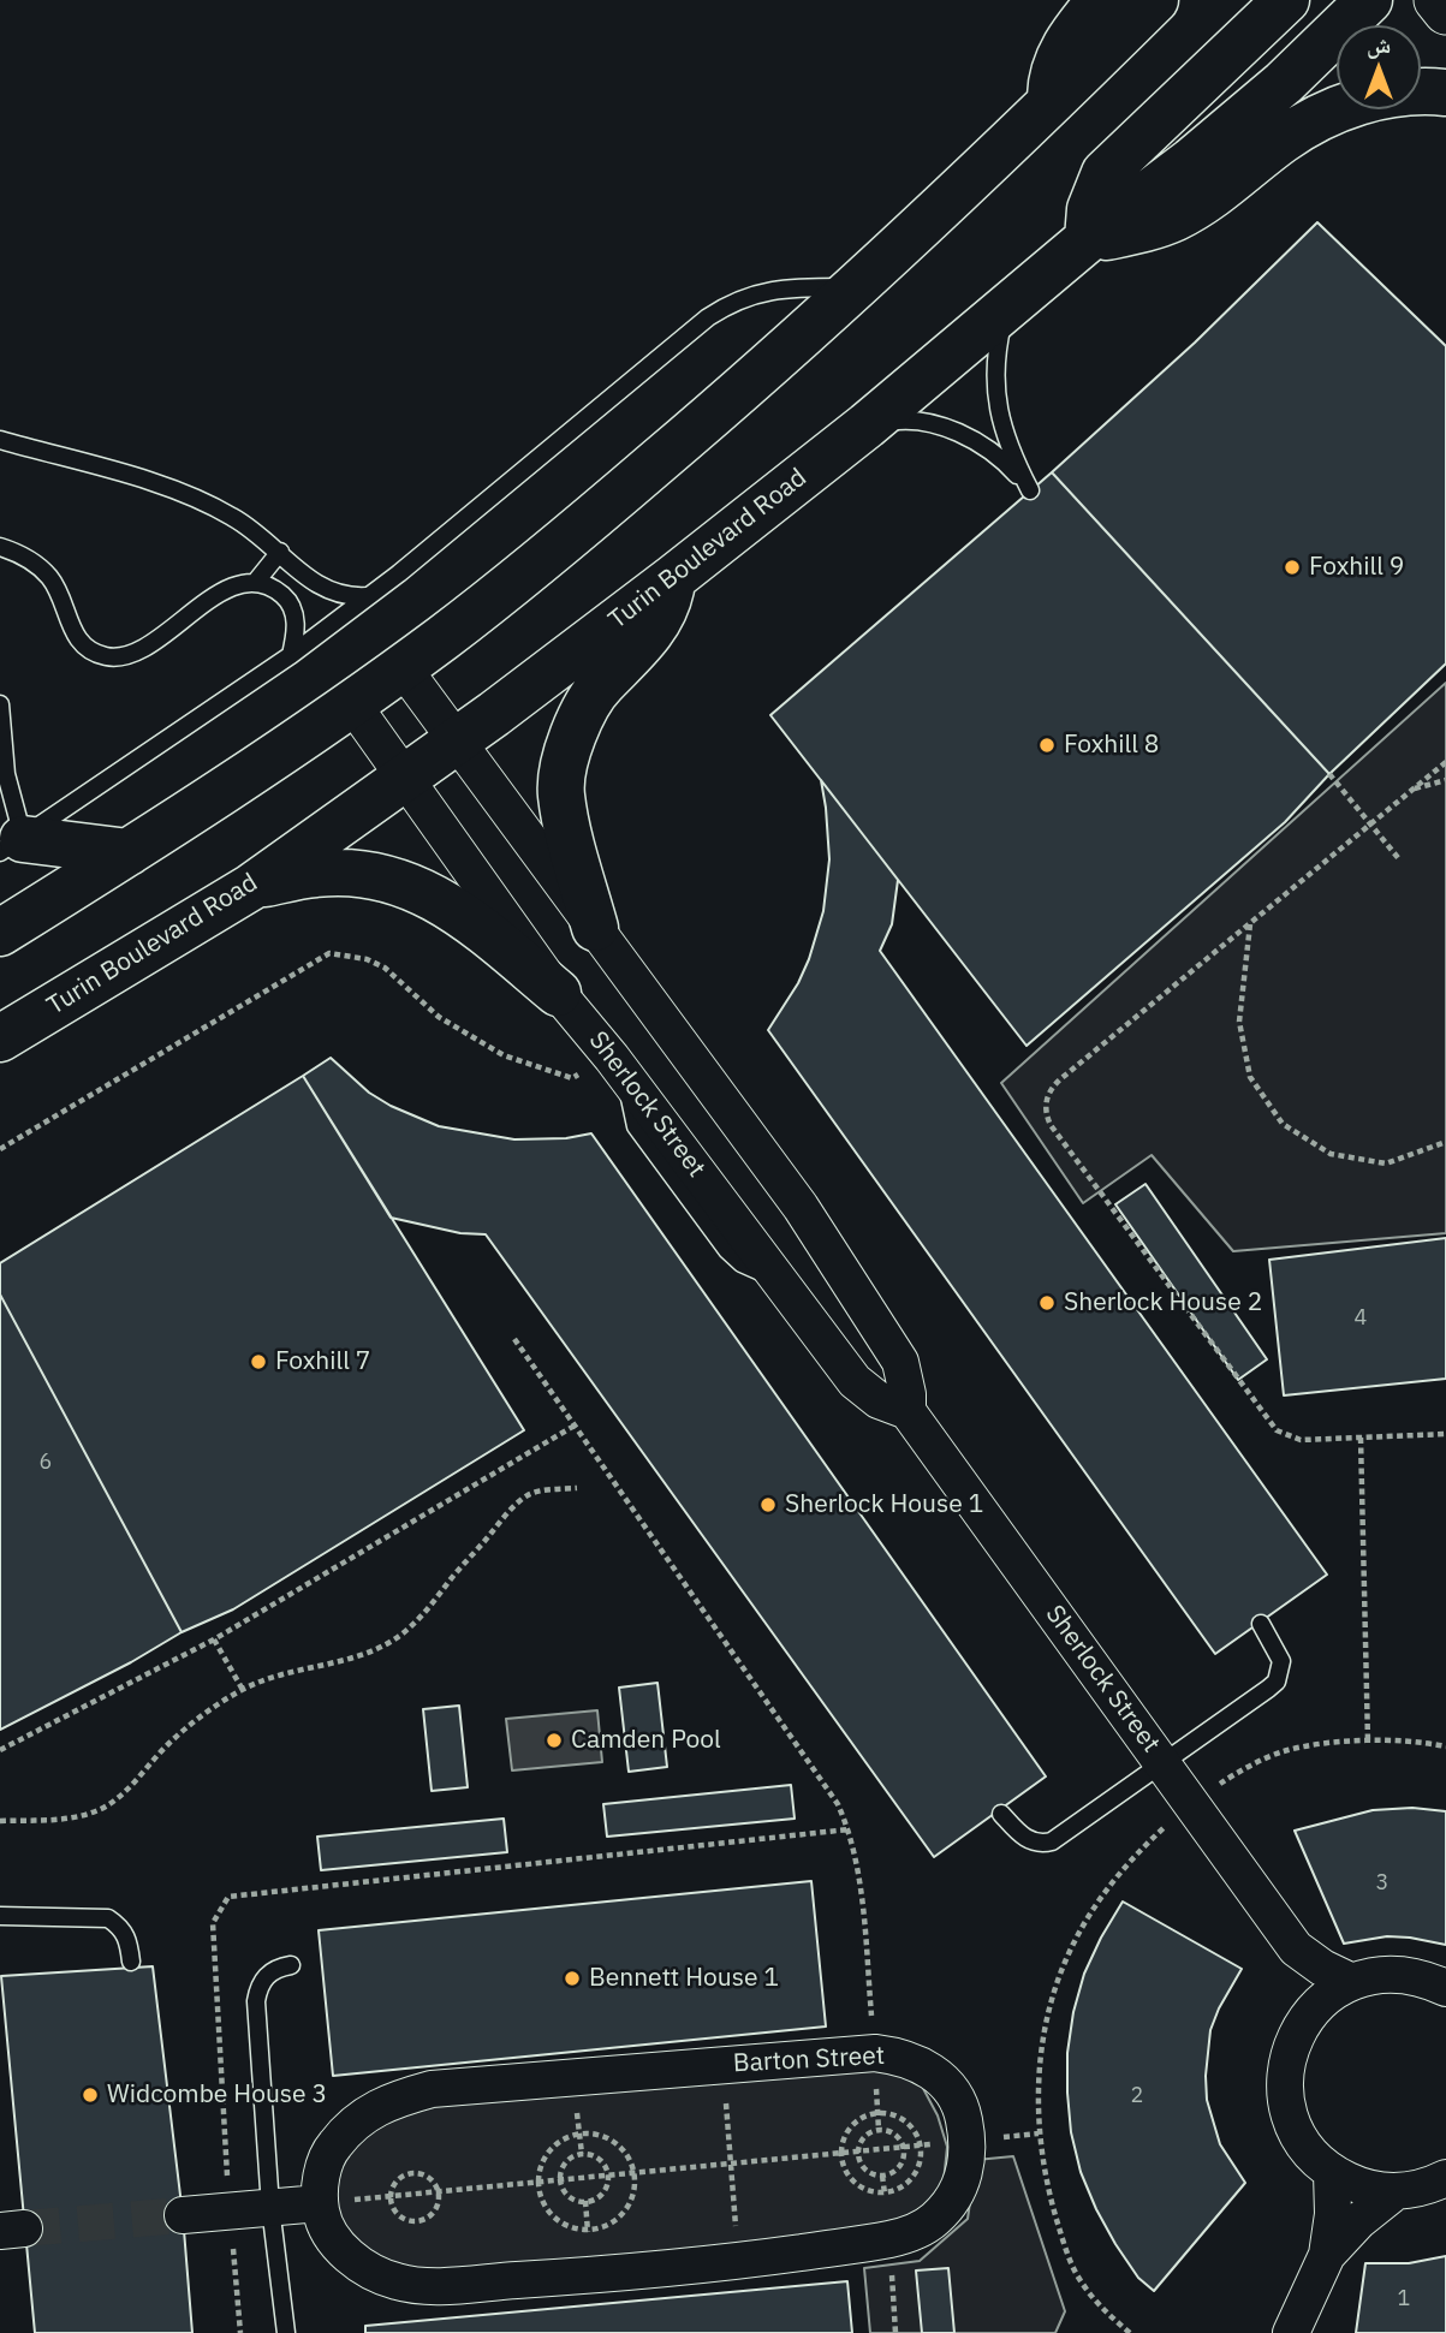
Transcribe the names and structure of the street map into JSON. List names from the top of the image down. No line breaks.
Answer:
{"streets":{"main road":["Turin Boulevard Road"],"street":["Sherlock Street","Barton Street"]},"crossings":[["Turin Boulevard Road","Sherlock Street"]],"places":["Foxhill 9","Foxhill 8","Sherlock House 2","Foxhill 7","Sherlock House 1","Camden Pool","Bennett House 1","Widcombe House 3"],"house_numbers":["4","6","3","2","1"],"north":"top"}
